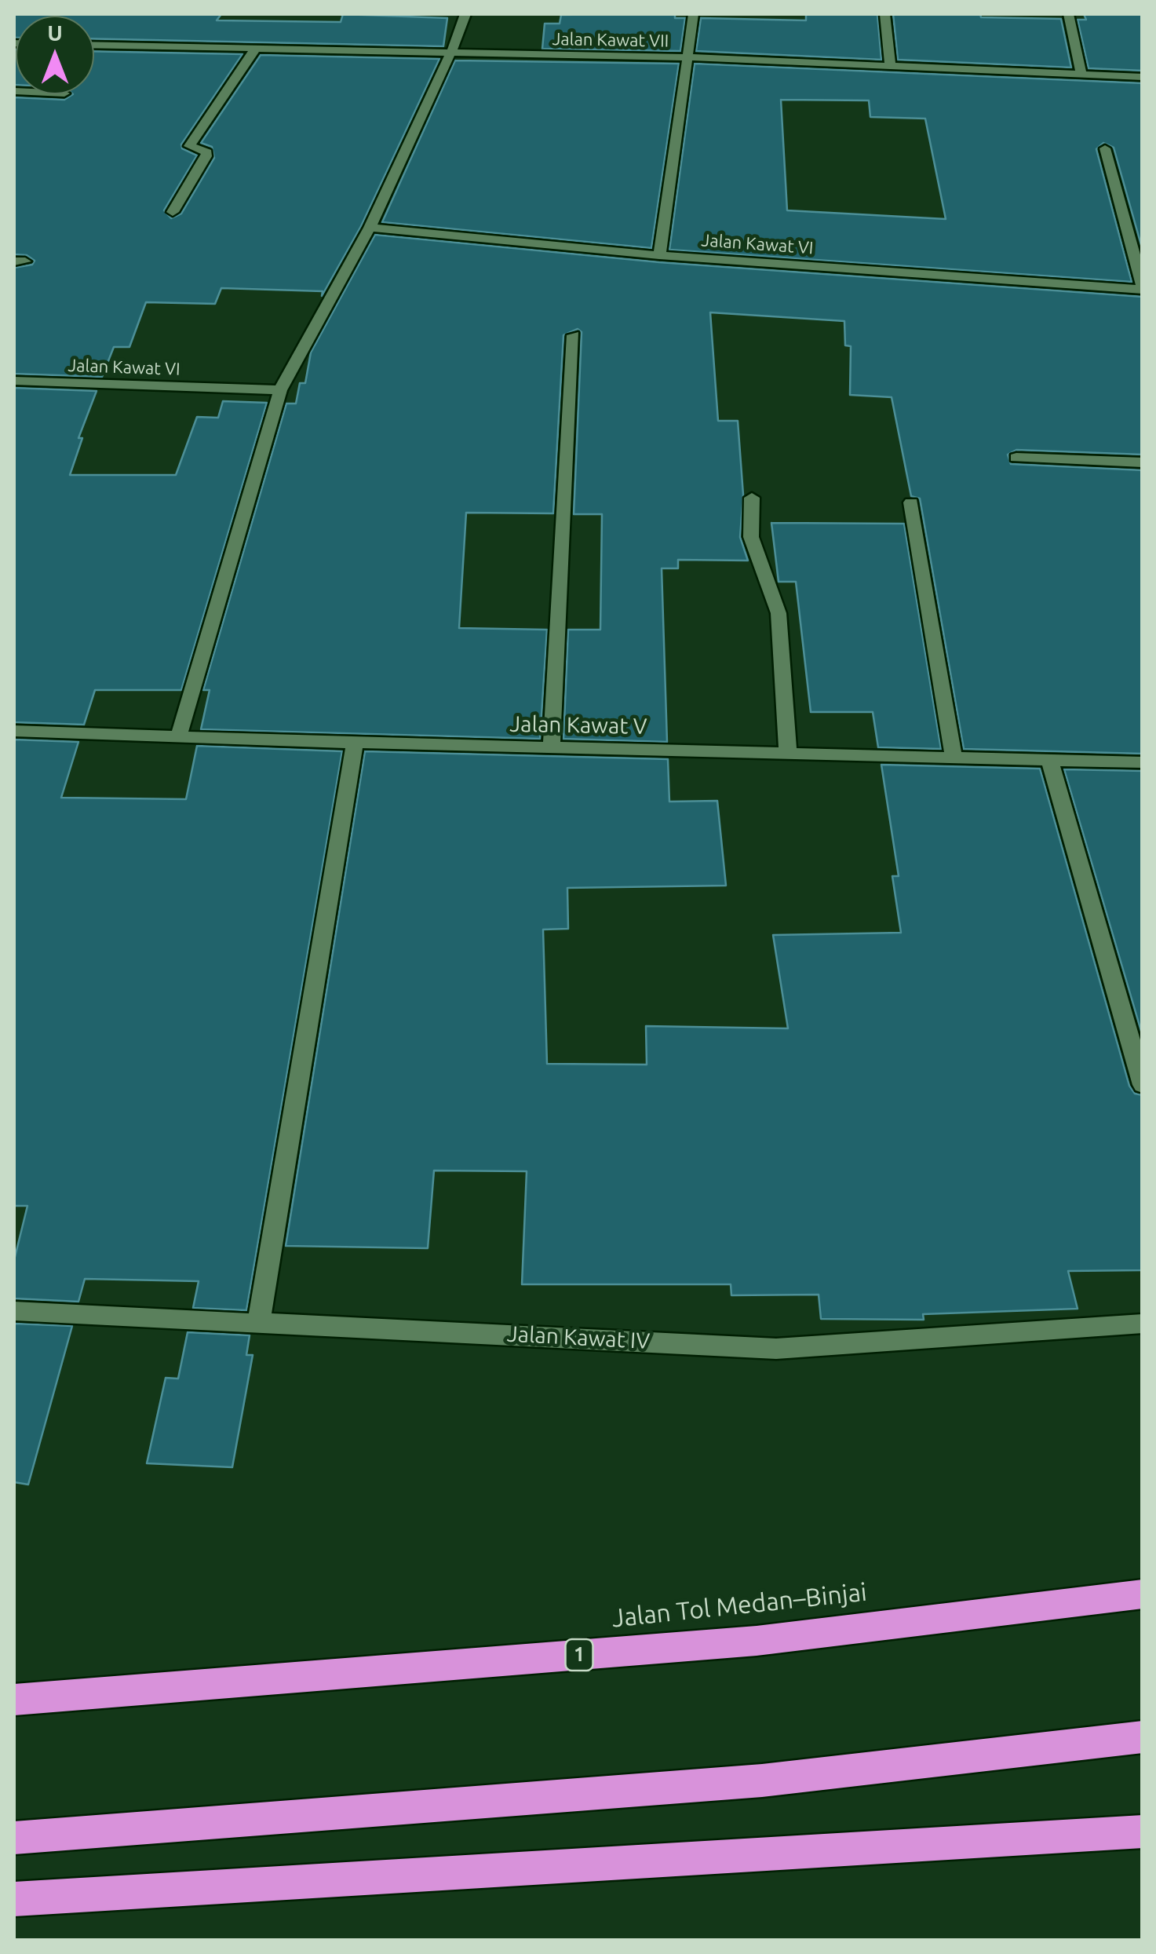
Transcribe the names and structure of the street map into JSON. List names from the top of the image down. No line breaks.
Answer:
{"streets":{"highway":["Jalan Tol Medan–Binjai","1"],"street":["Jalan Kawat VII","Jalan Kawat VI","Jalan Kawat V","Jalan Kawat IV"]},"north":"top"}
